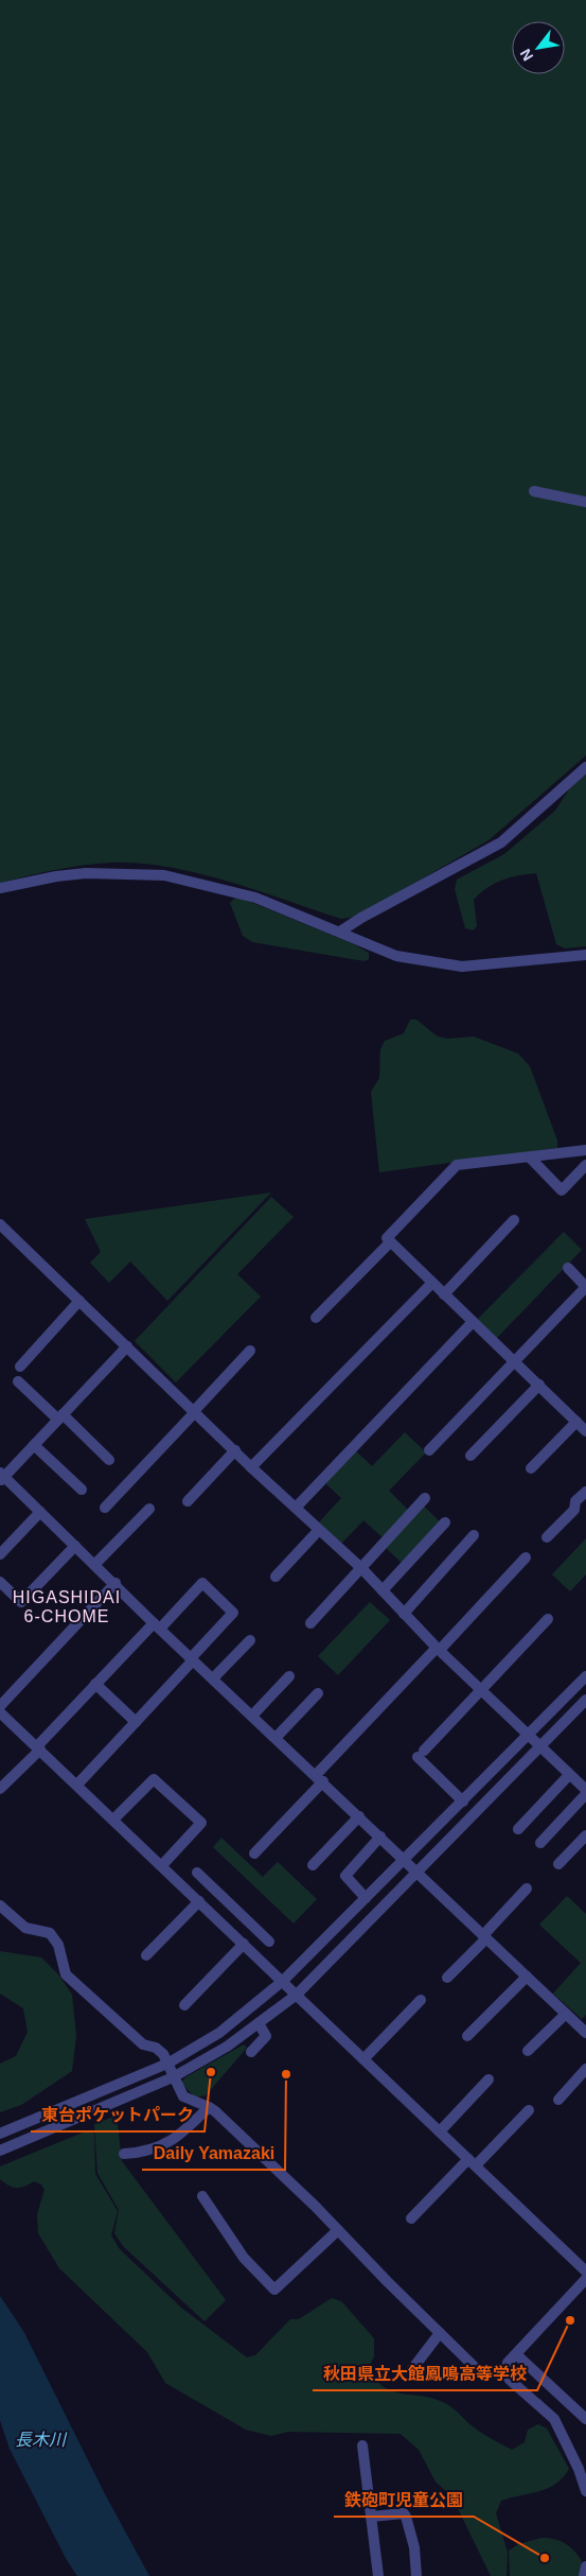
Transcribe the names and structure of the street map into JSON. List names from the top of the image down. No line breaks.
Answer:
{"districts":["HIGASHIDAI 6-CHOME"],"water":["長木川"],"places":["東台ポケットパーク","Daily Yamazaki","秋田県立大館鳳鳴高等学校","鉄砲町児童公園"],"north":"bottom left"}
